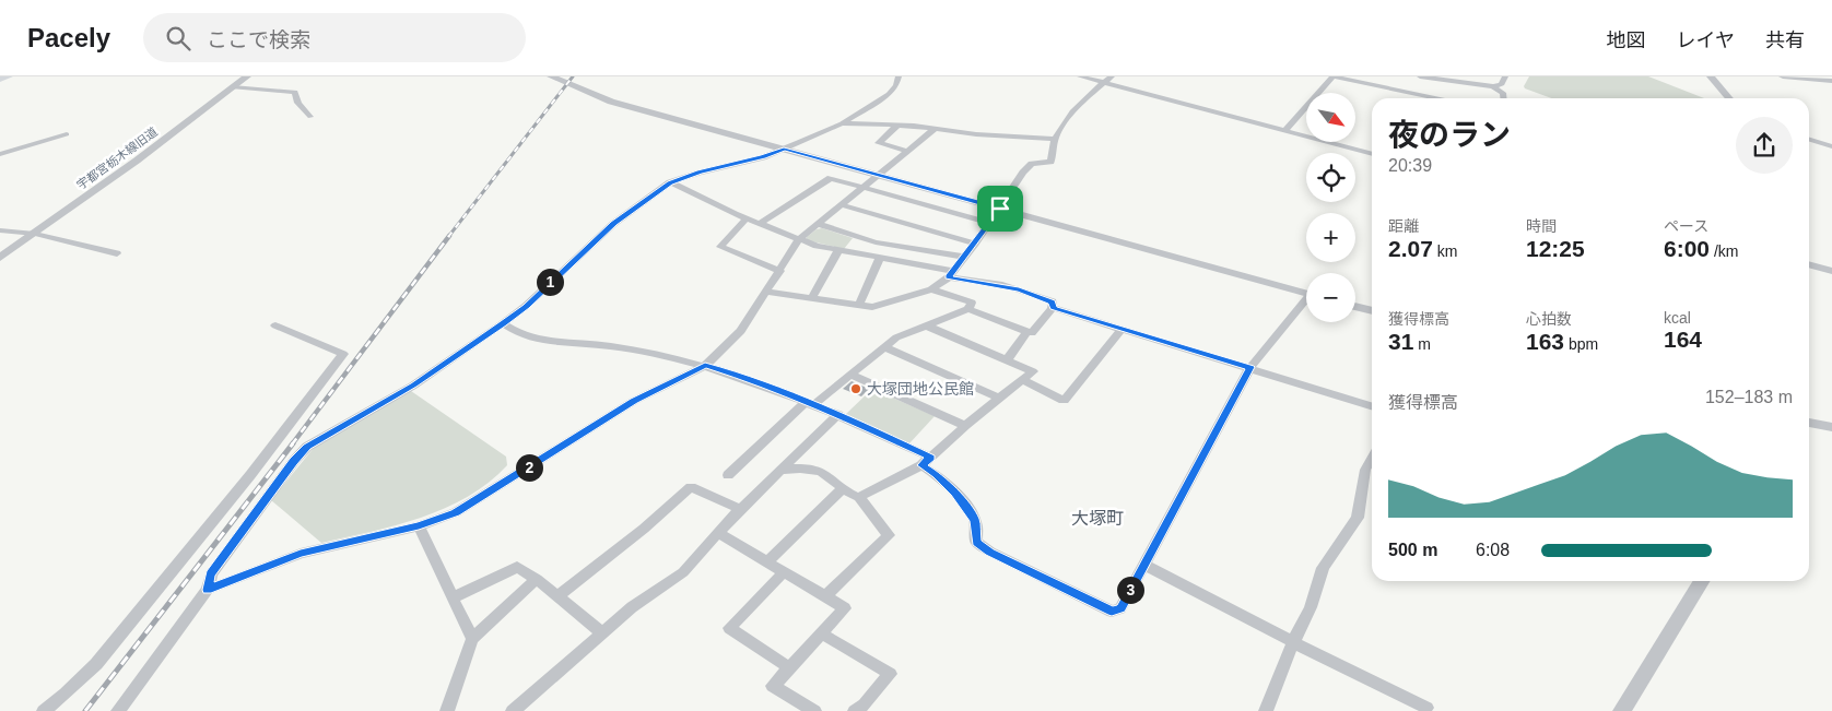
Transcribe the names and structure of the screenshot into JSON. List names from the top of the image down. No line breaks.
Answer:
{"streets":{"street":["宇都宮栃木線旧道"]},"districts":["大塚町"],"places":["大塚団地公民館"],"north":"bottom right","page":{"header":"Pacely","search":"ここで検索","nav":["地図","レイヤ","共有"],"map_buttons":["+","−"],"heading":["夜のラン","20:39"],"stats":[["距離","2.07 km"],["時間","12:25"],["ペース","6:00 /km"],["獲得標高","31 m"],["心拍数","163 bpm"],["kcal","164"]],"pins":["1","2","3"],"chart":["獲得標高","152–183 m"],"list":[{"name":"500 m","note":"6:08"}]}}
